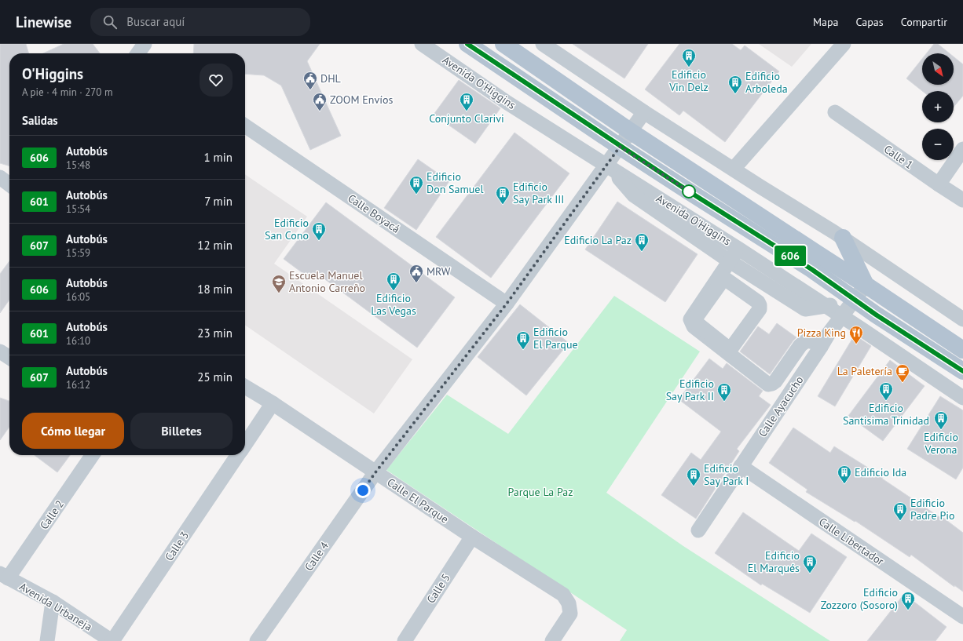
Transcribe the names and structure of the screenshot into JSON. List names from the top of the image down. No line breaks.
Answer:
{"streets":{"main road":["Avenida O'Higgins"],"street":["Calle 1","Calle Boyacá","Calle Ayacucho","Calle El Parque","Calle 2","Calle Libertador","Calle 3","Calle 4","Calle 5","Avenida Urbaneja"]},"crossings":[["Avenida O'Higgins","Calle Ayacucho"],["Avenida O'Higgins","Calle 4"],["Calle Boyacá","Calle 4"],["Calle Ayacucho","Calle Libertador"],["Calle El Parque","Calle 3"],["Calle El Parque","Calle 4"],["Calle El Parque","Calle 5"],["Calle 2","Avenida Urbaneja"],["Calle 3","Avenida Urbaneja"]],"parks":["Parque La Paz"],"places":{"building":["Edificio Vin Delz","Edificio Arboleda","Conjunto Clarivi","Edificio Don Samuel","Edificio Say Park III","Edificio San Cono","Edificio La Paz","Edificio Las Vegas","Edificio El Parque","Edificio Santisima Trinidad","Edificio Say Park II","Edificio Verona","Edificio Ida","Edificio Say Park I","Edificio Padre Pio","Edificio El Marqués","Edificio Zozzoro (Sosoro)"],"public building":["DHL","ZOOM Envíos","MRW"],"school or university":["Escuela Manuel Antonio Carreño"],"restaurant":["Pizza King"],"cafe":["La Paletería"]},"lines":["bus line 606"],"north":"bottom right","page":{"header":"Linewise","search":"Buscar aquí","nav":["Mapa","Capas","Compartir"],"on_map":"606","map_buttons":["+","−"],"heading":[["O'Higgins","A pie · 4 min · 270 m"],"Salidas"],"list":[{"mark":"606","name":"Autobús","note":"15:48","value":"1 min"},{"mark":"601","name":"Autobús","note":"15:54","value":"7 min"},{"mark":"607","name":"Autobús","note":"15:59","value":"12 min"},{"mark":"606","name":"Autobús","note":"16:05","value":"18 min"},{"mark":"601","name":"Autobús","note":"16:10","value":"23 min"},{"mark":"607","name":"Autobús","note":"16:12","value":"25 min"}],"buttons":["Cómo llegar","Billetes"]}}
